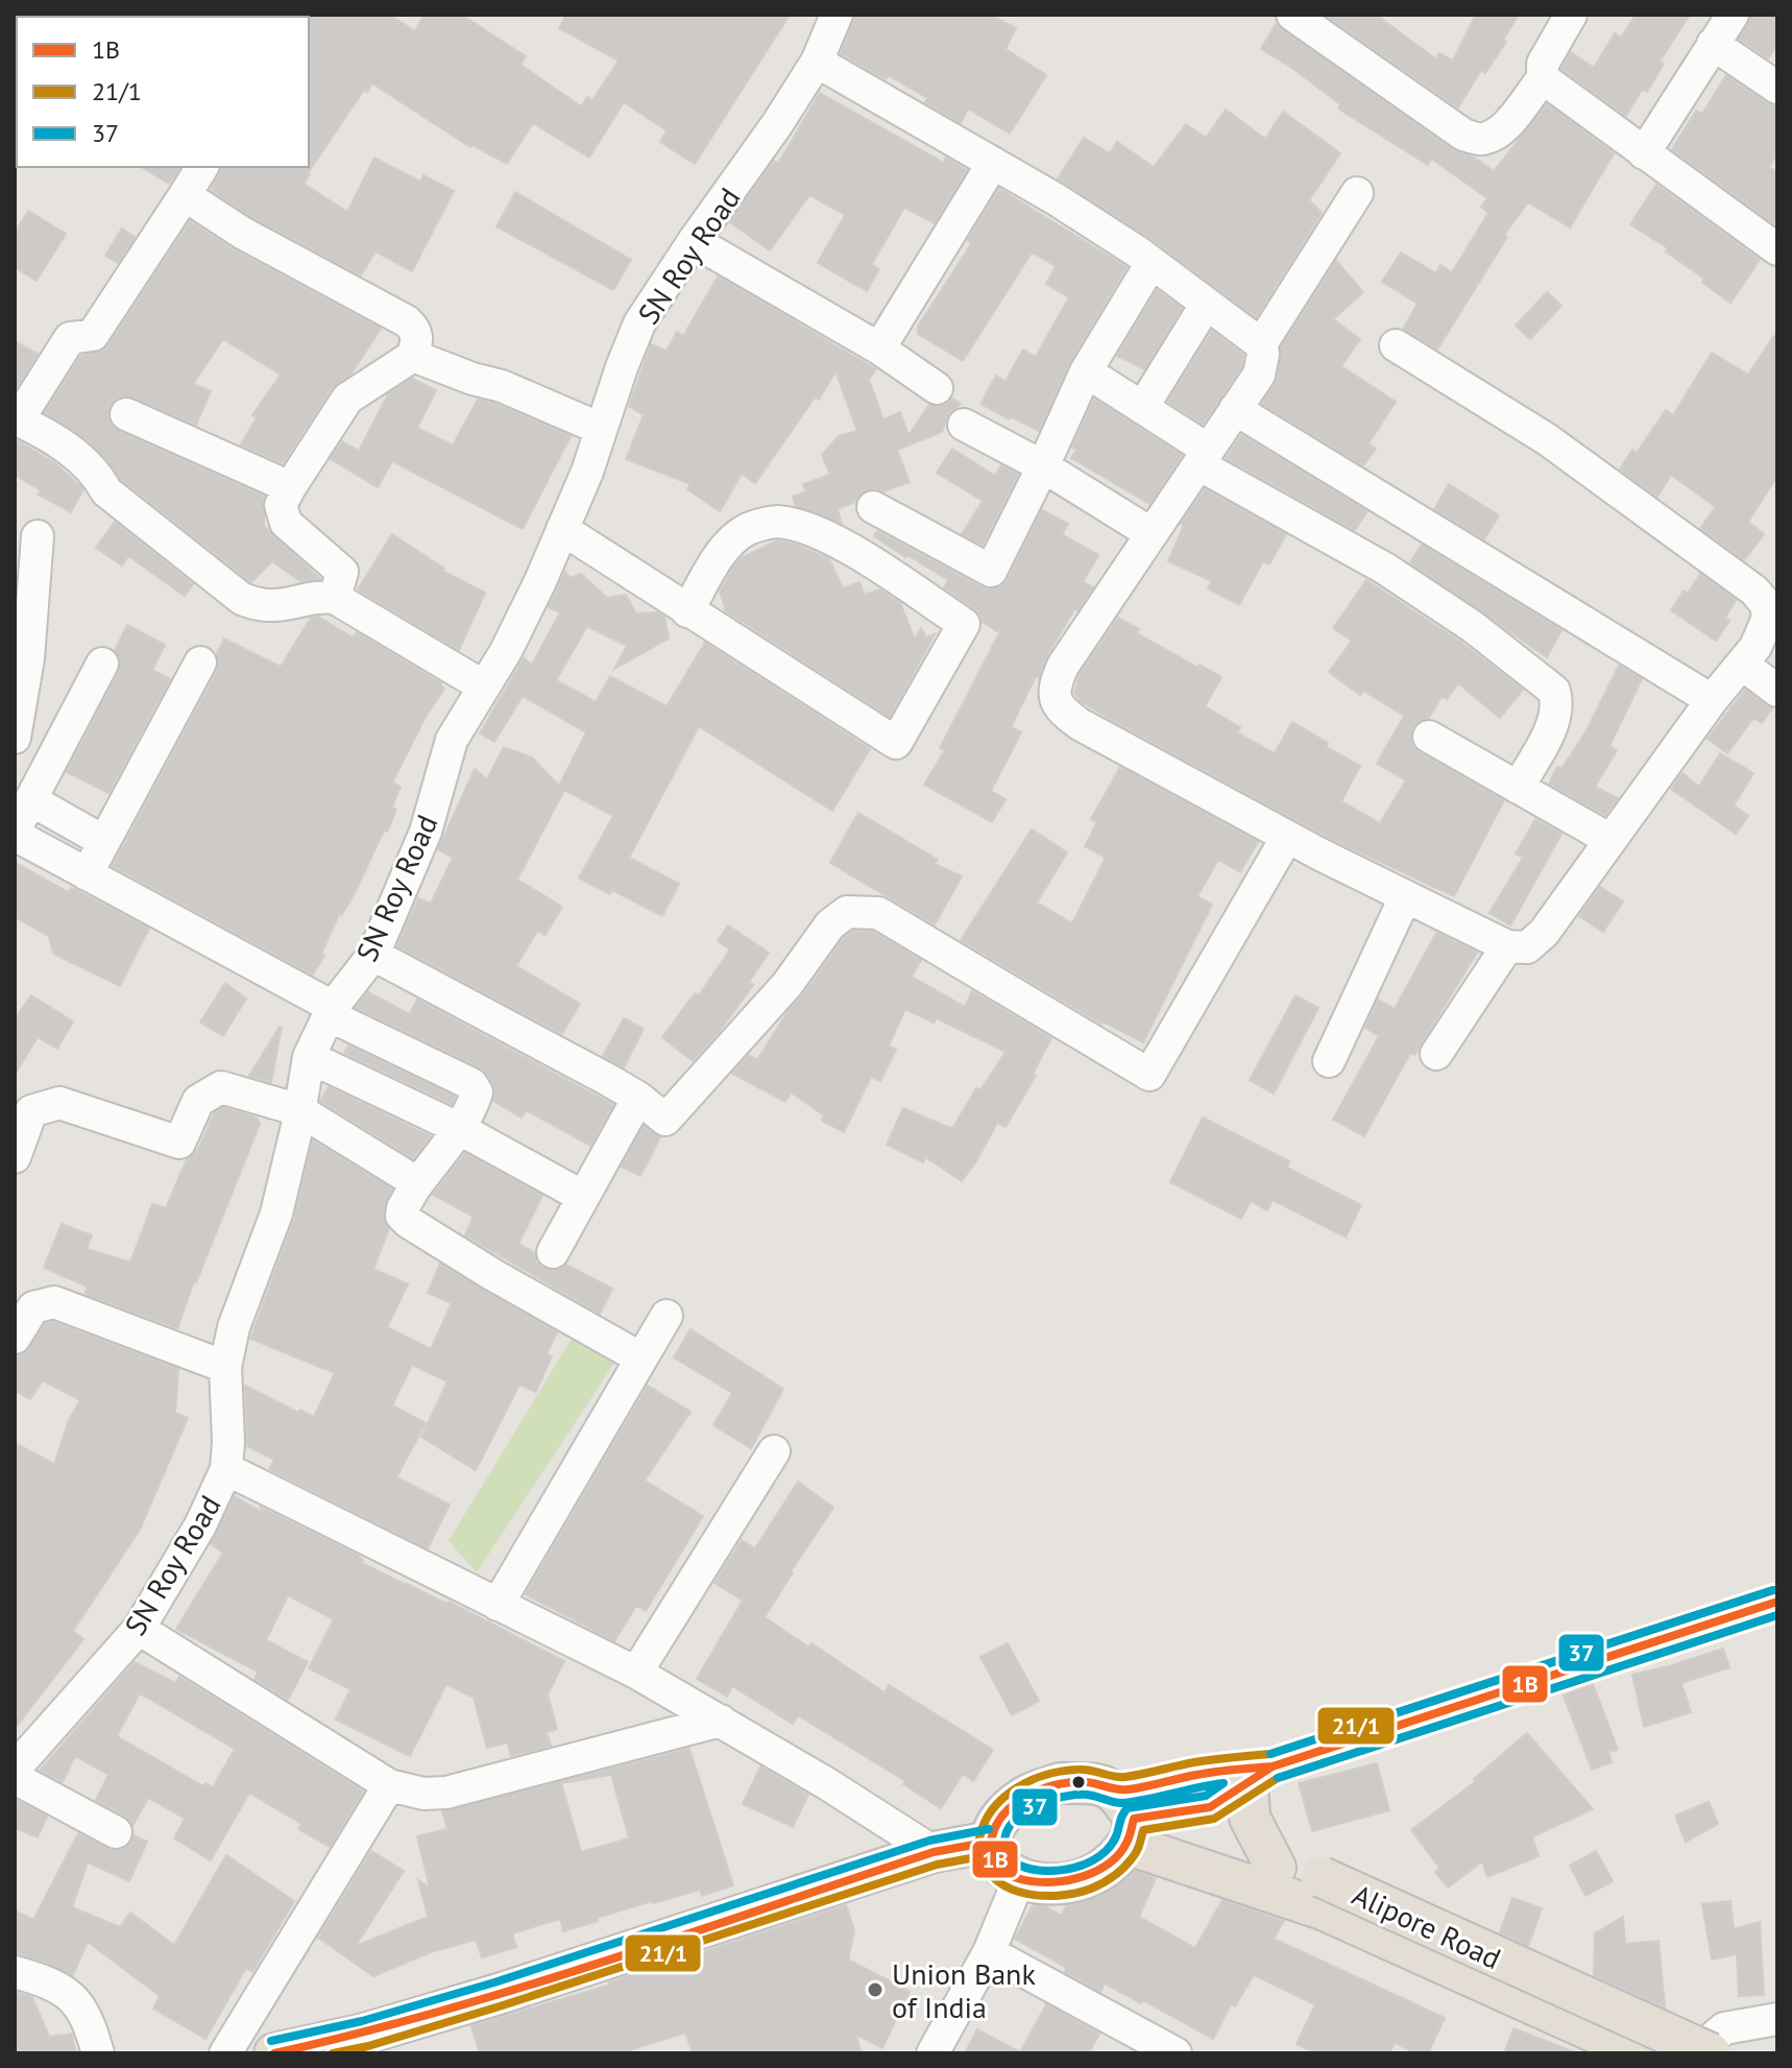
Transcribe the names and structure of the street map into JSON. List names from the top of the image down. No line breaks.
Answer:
{"streets":{"main road":["Alipore Road"],"street":["SN Roy Road"]},"places":["Union Bank of India"],"lines":["transit line 21/1","transit line 37","transit line 1B"],"legend":["1B","21/1","37"]}
